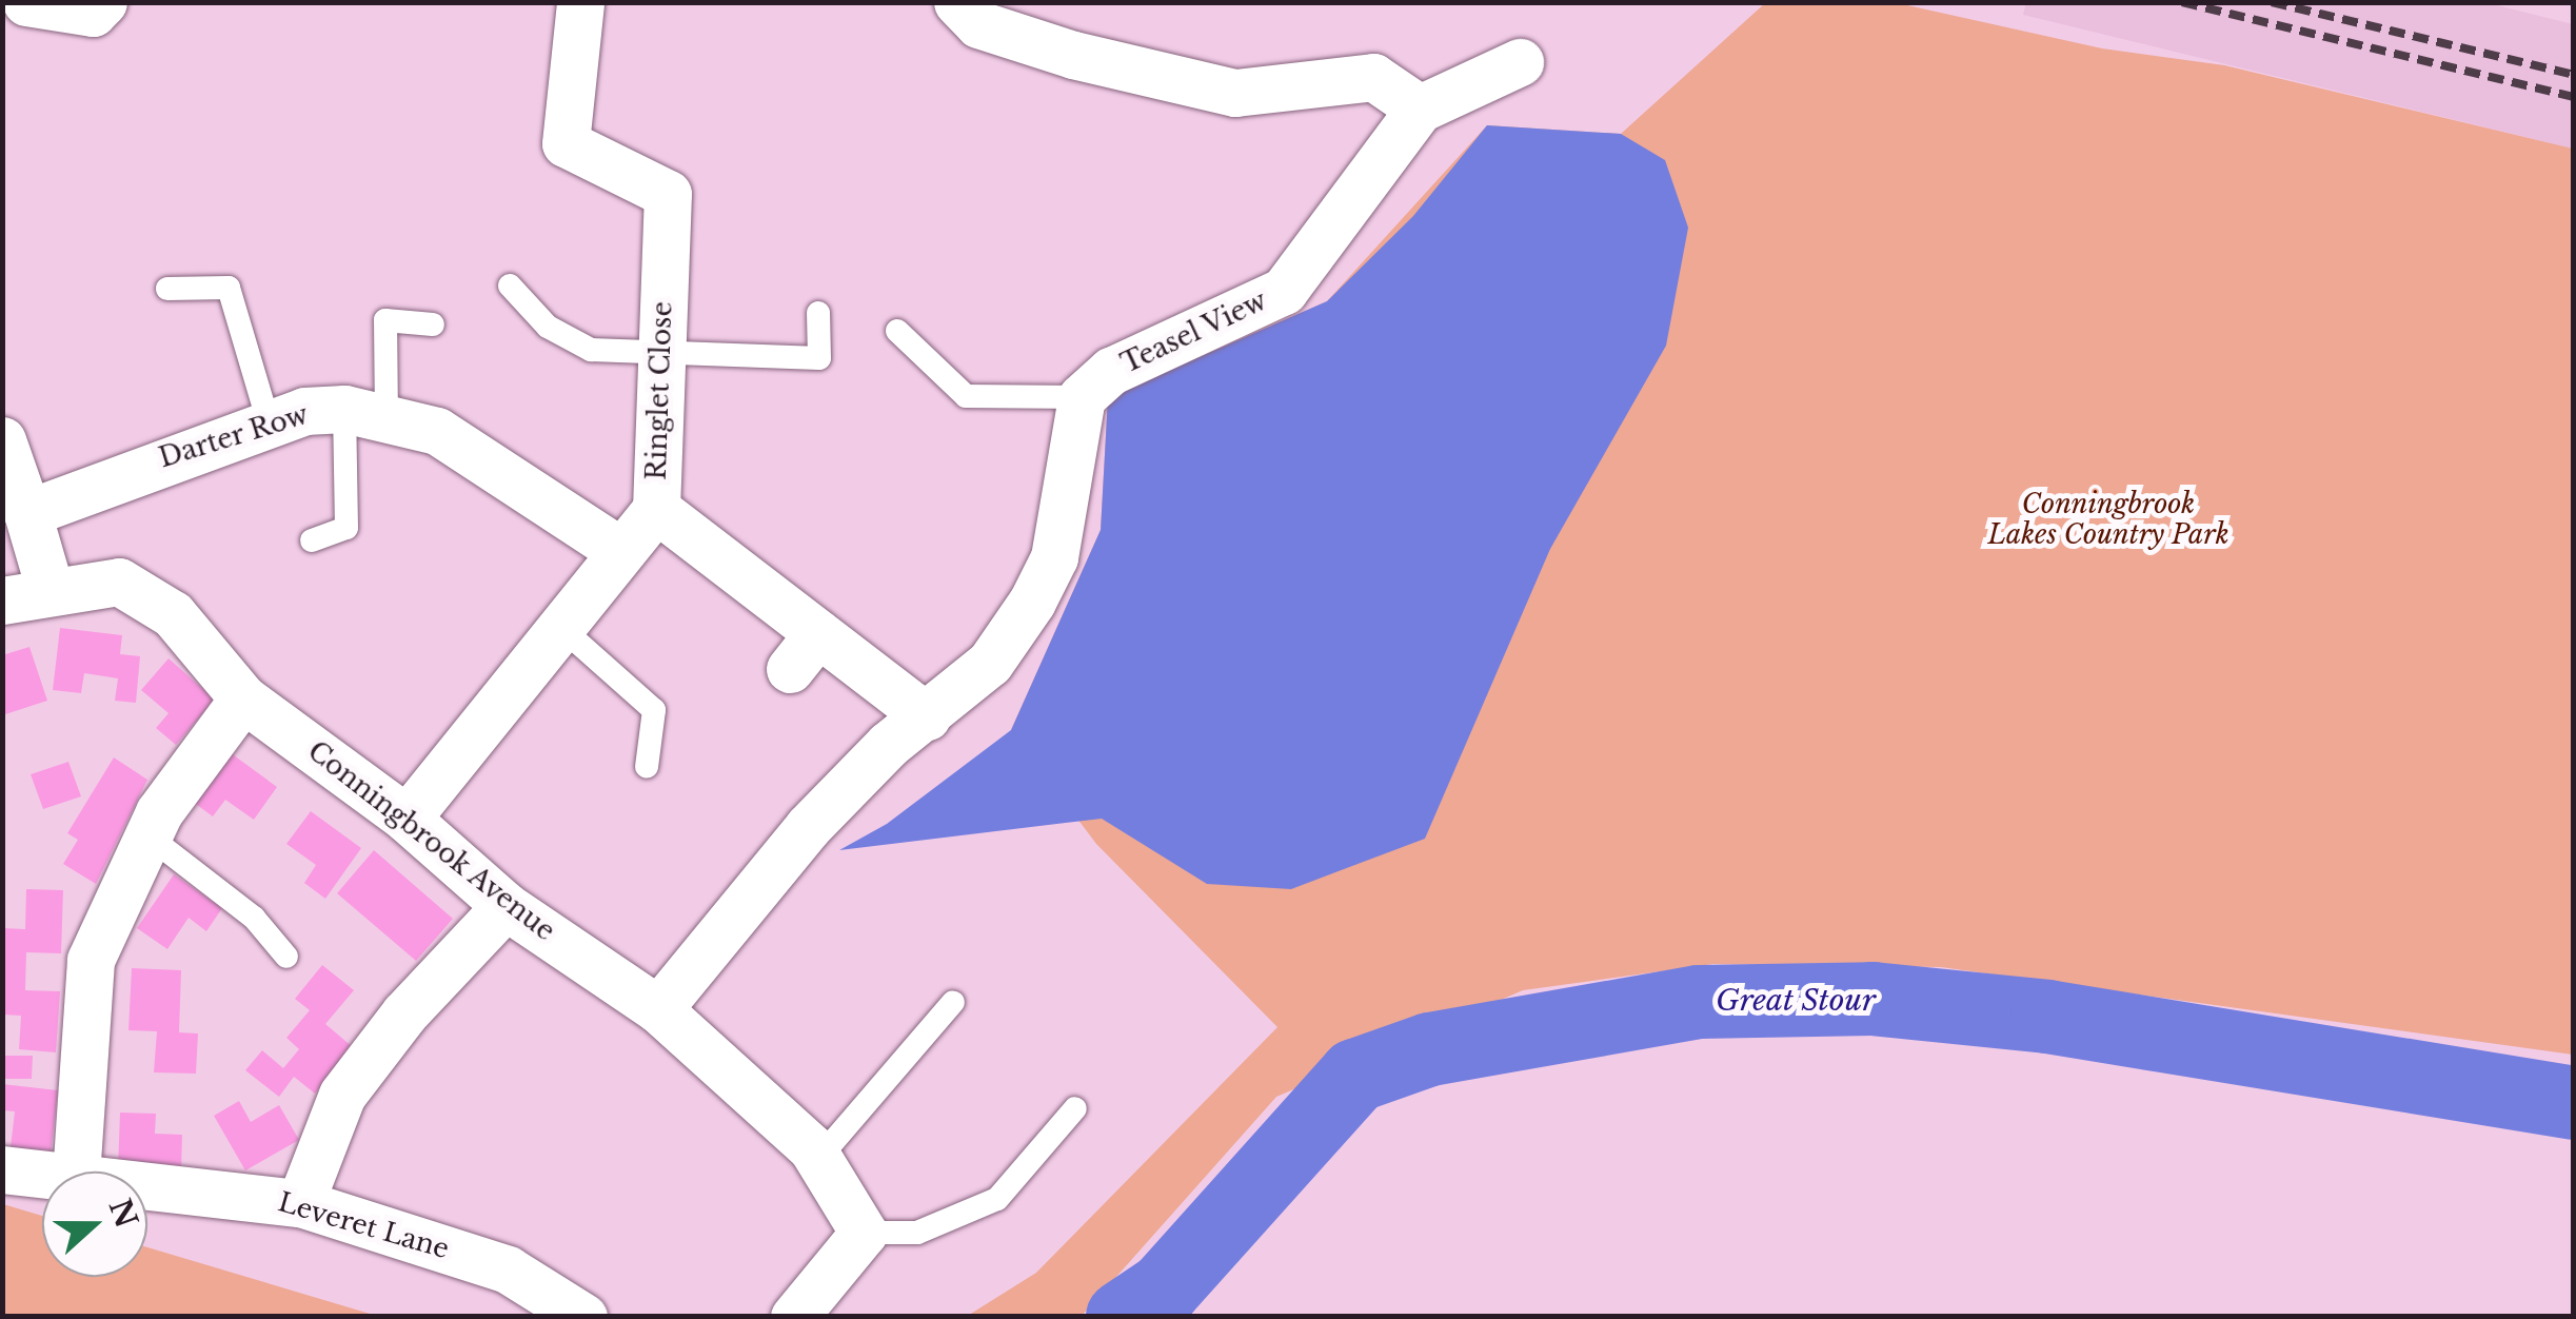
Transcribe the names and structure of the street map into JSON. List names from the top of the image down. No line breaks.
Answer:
{"streets":{"street":["Teasel View","Ringlet Close","Darter Row","Conningbrook Avenue","Leveret Lane"]},"crossings":[["Ringlet Close","Darter Row"],["Ringlet Close","Conningbrook Avenue"]],"water":["Great Stour"],"parks":["Conningbrook Lakes Country Park"],"north":"right"}
